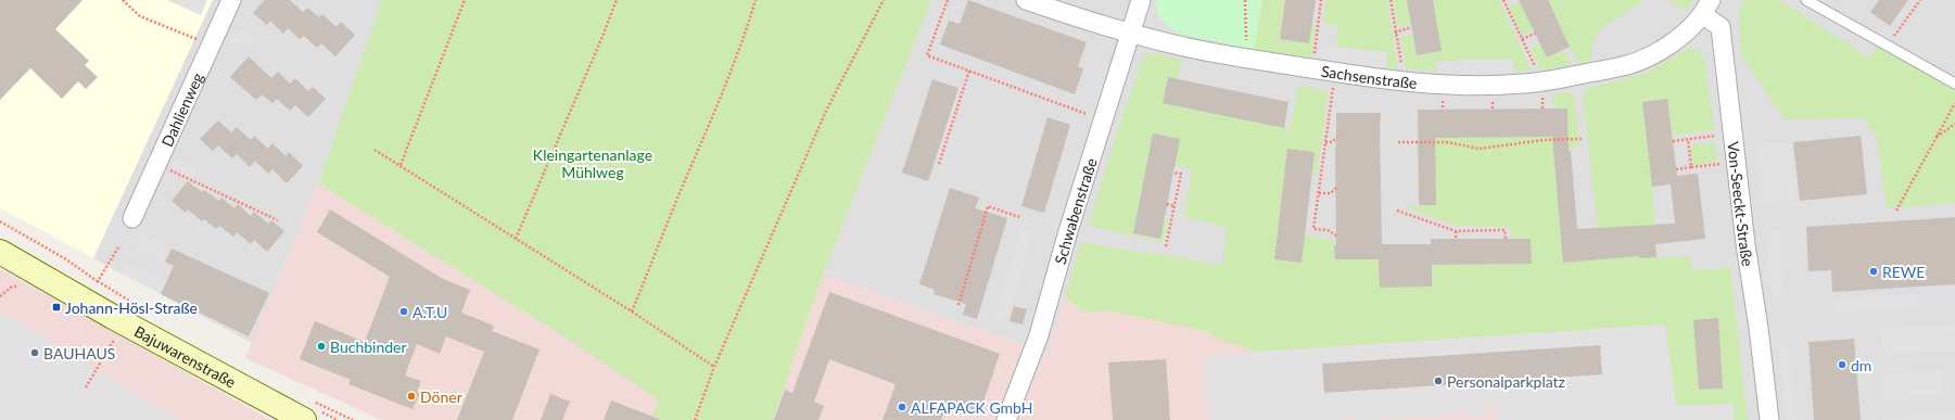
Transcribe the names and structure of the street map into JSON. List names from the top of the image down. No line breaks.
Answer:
{"streets":{"street":["Sachsenstraße","Dahlienweg","Von-Seeckt-Straße","Schwabenstraße","Bajuwarenstraße"]},"crossings":[["Sachsenstraße","Von-Seeckt-Straße"],["Sachsenstraße","Schwabenstraße"]],"parks":["Kleingartenanlage Mühlweg"],"places":{"other":["REWE","A.T.U","Buchbinder","BAUHAUS","dm","Personalparkplatz","Döner","ALFAPACK GmbH"],"transit":["Johann-Hösl-Straße"]}}
